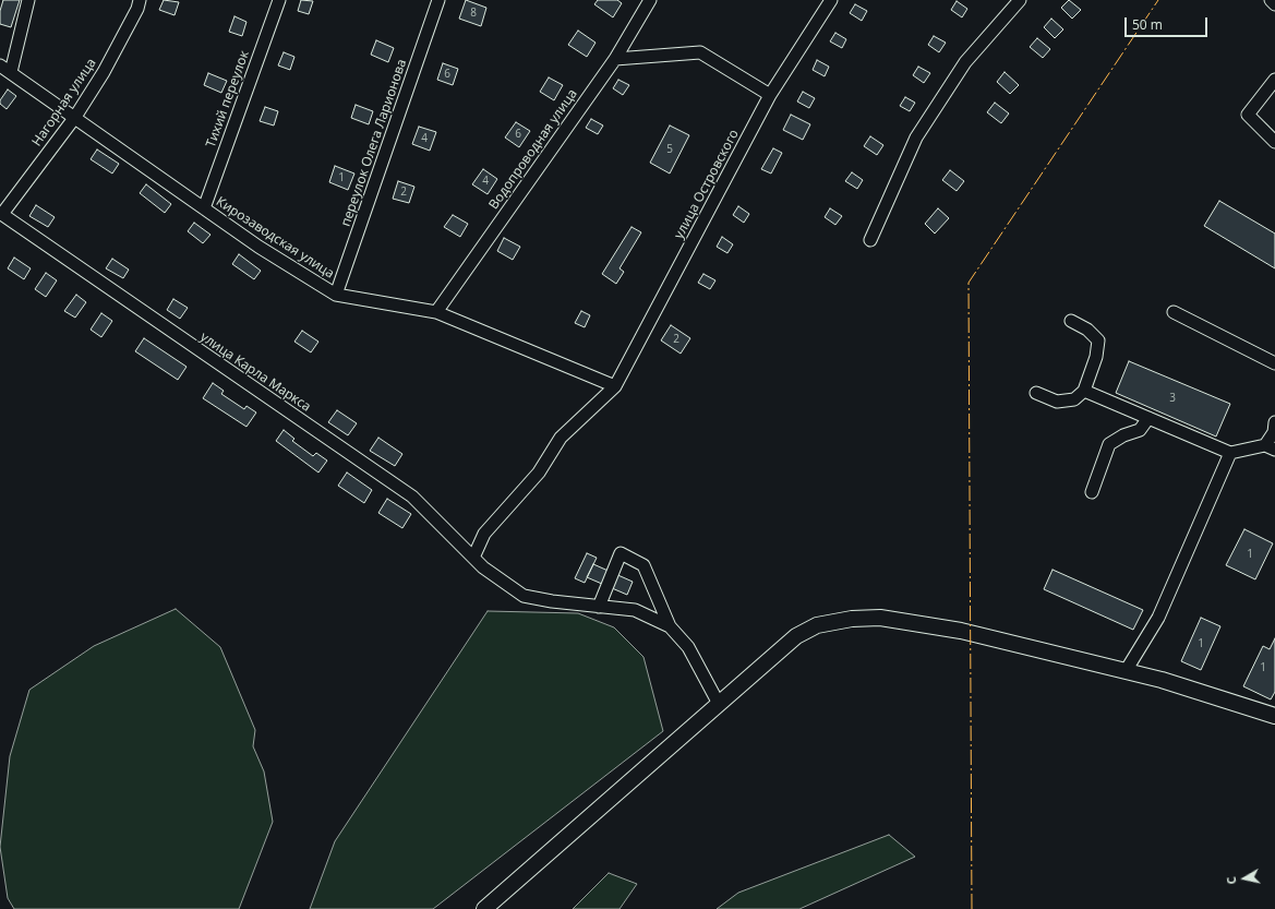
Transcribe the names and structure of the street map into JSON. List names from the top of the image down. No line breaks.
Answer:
{"streets":{"street":["Тихий переулок","Нагорная улица","переулок Олега Ларионова","Водопроводная улица","улица Островского","Кирозаводская улица","улица Карла Маркса"]},"crossings":[["Тихий переулок","Кирозаводская улица"],["Нагорная улица","Кирозаводская улица"],["Нагорная улица","улица Карла Маркса"],["переулок Олега Ларионова","Кирозаводская улица"],["Водопроводная улица","Кирозаводская улица"],["улица Островского","Кирозаводская улица"],["улица Островского","улица Карла Маркса"]],"house_numbers":["8","6","6","4","5","1","4","2","2","3","1","1","1"],"scale_bar":"50 m","north":"left"}
